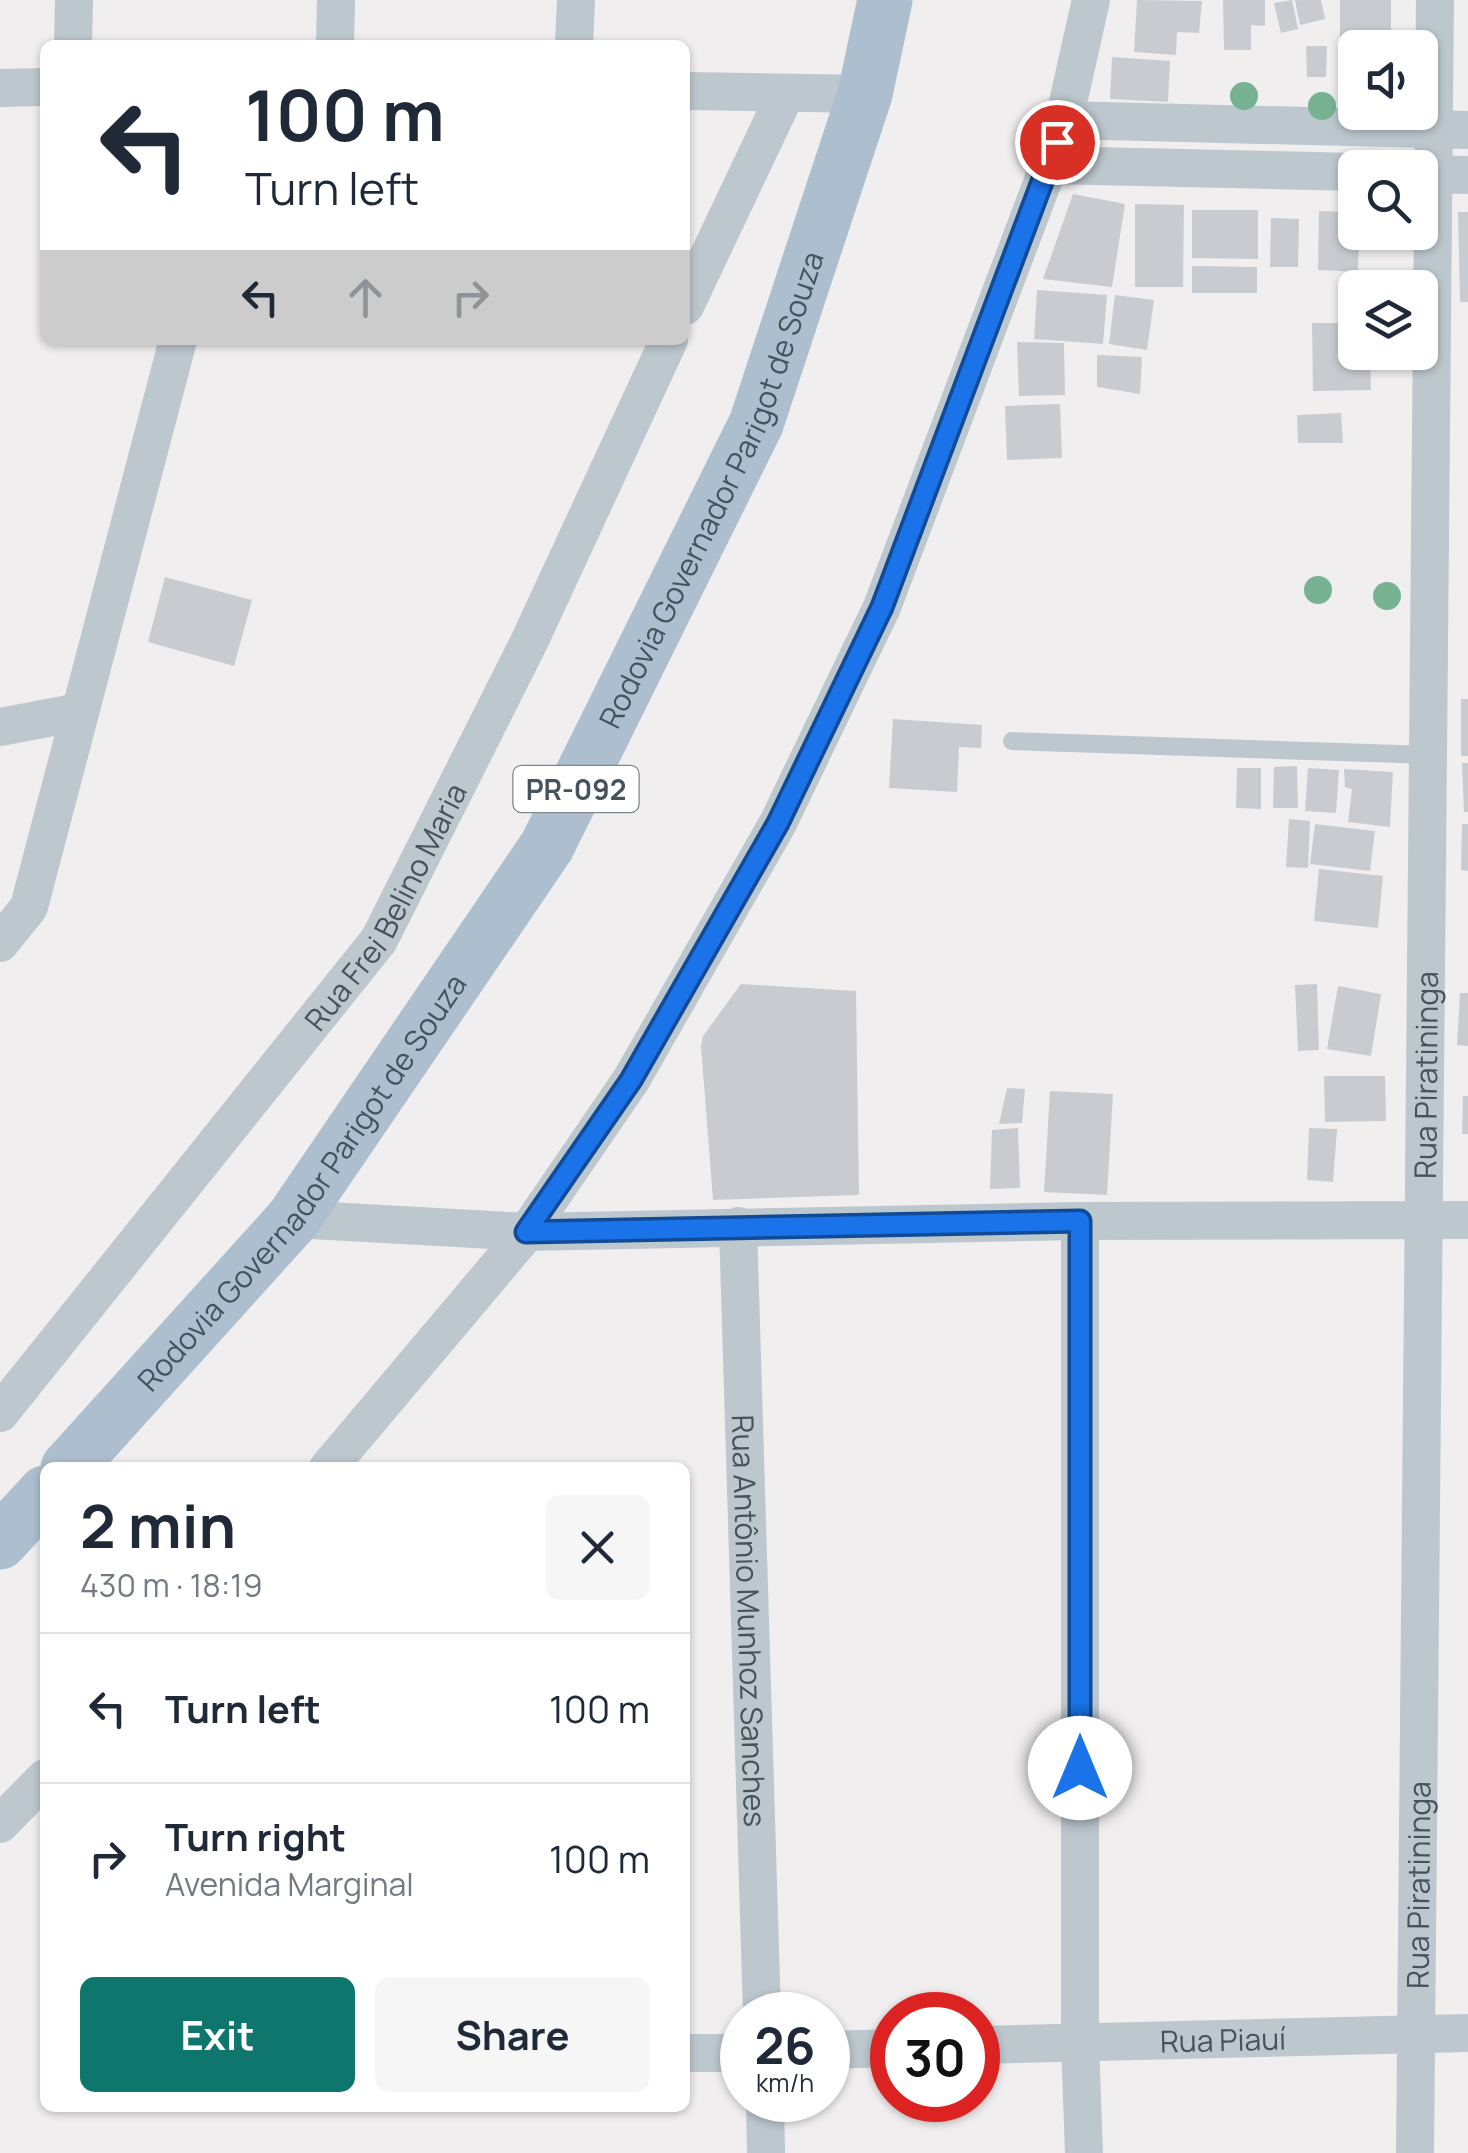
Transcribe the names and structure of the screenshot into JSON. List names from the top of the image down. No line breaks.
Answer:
{"streets":{"main road":["Rodovia Governador Parigot de Souza","PR-092"],"street":["Rua Frei Belino Maria","Rua Piratininga","Rua Antônio Munhoz Sanches","Rua Piauí"]},"crossings":[["Rua Piratininga","Rua Piauí"]],"page":{"turn":["100 m","Turn left"],"heading":["2 min","430 m · 18:19"],"list":[{"name":"Turn left","value":"100 m"},{"name":"Turn right","note":"Avenida Marginal","value":"100 m"}],"buttons":["Exit","Share"],"speed":"26 km/h","limit":"30"}}
